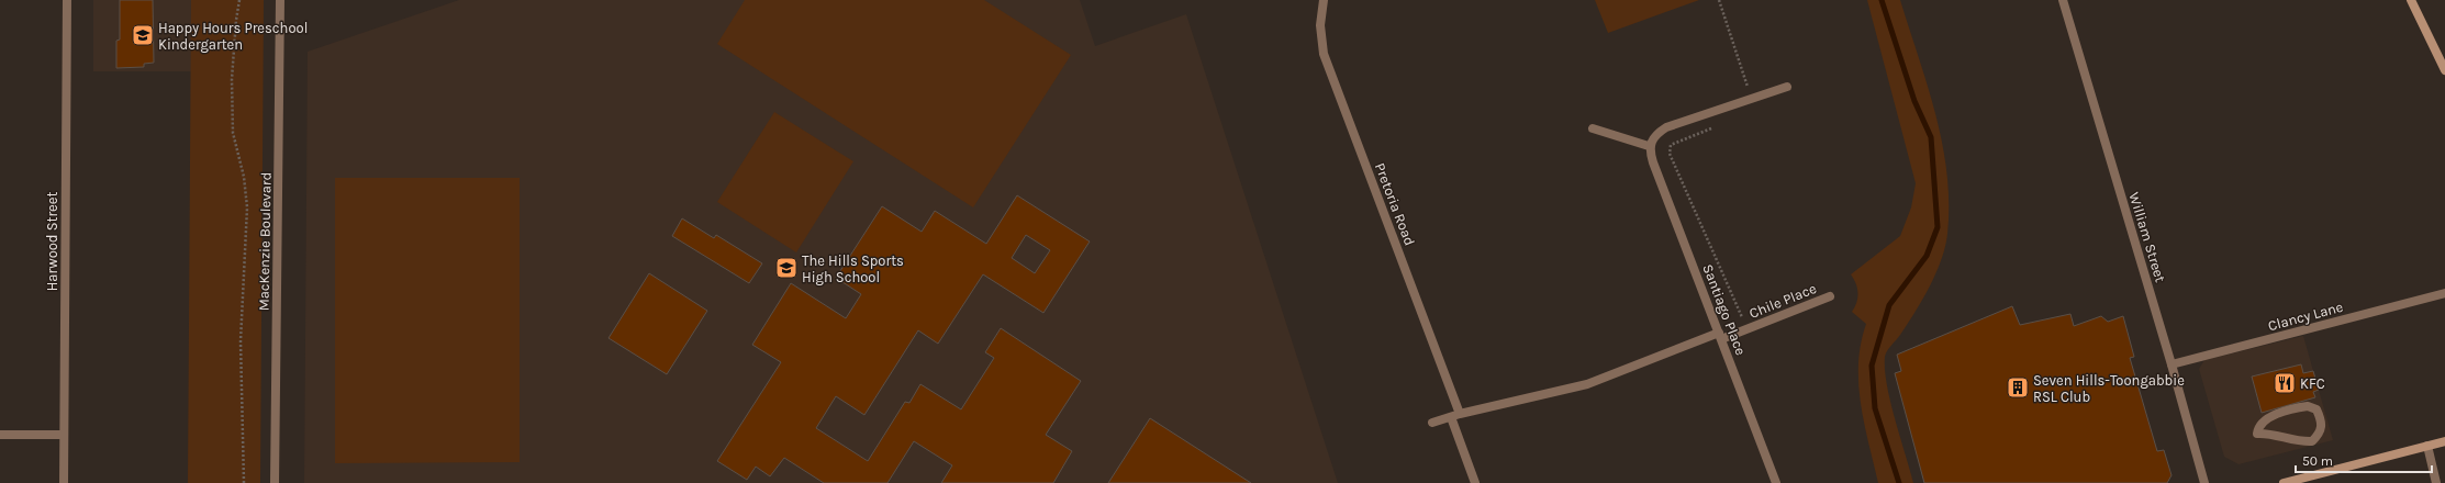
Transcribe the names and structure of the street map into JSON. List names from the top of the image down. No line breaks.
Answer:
{"streets":{"street":["Pretoria Road","William Street","Harwood Street","MacKenzie Boulevard","Chile Place","Santiago Place","Clancy Lane"]},"crossings":[["William Street","Clancy Lane"],["Chile Place","Santiago Place"]],"places":{"school or university":["Happy Hours Preschool Kindergarten","The Hills Sports High School"],"restaurant":["KFC"],"building":["Seven Hills-Toongabbie RSL Club"]},"scale_bar":"50 m"}
